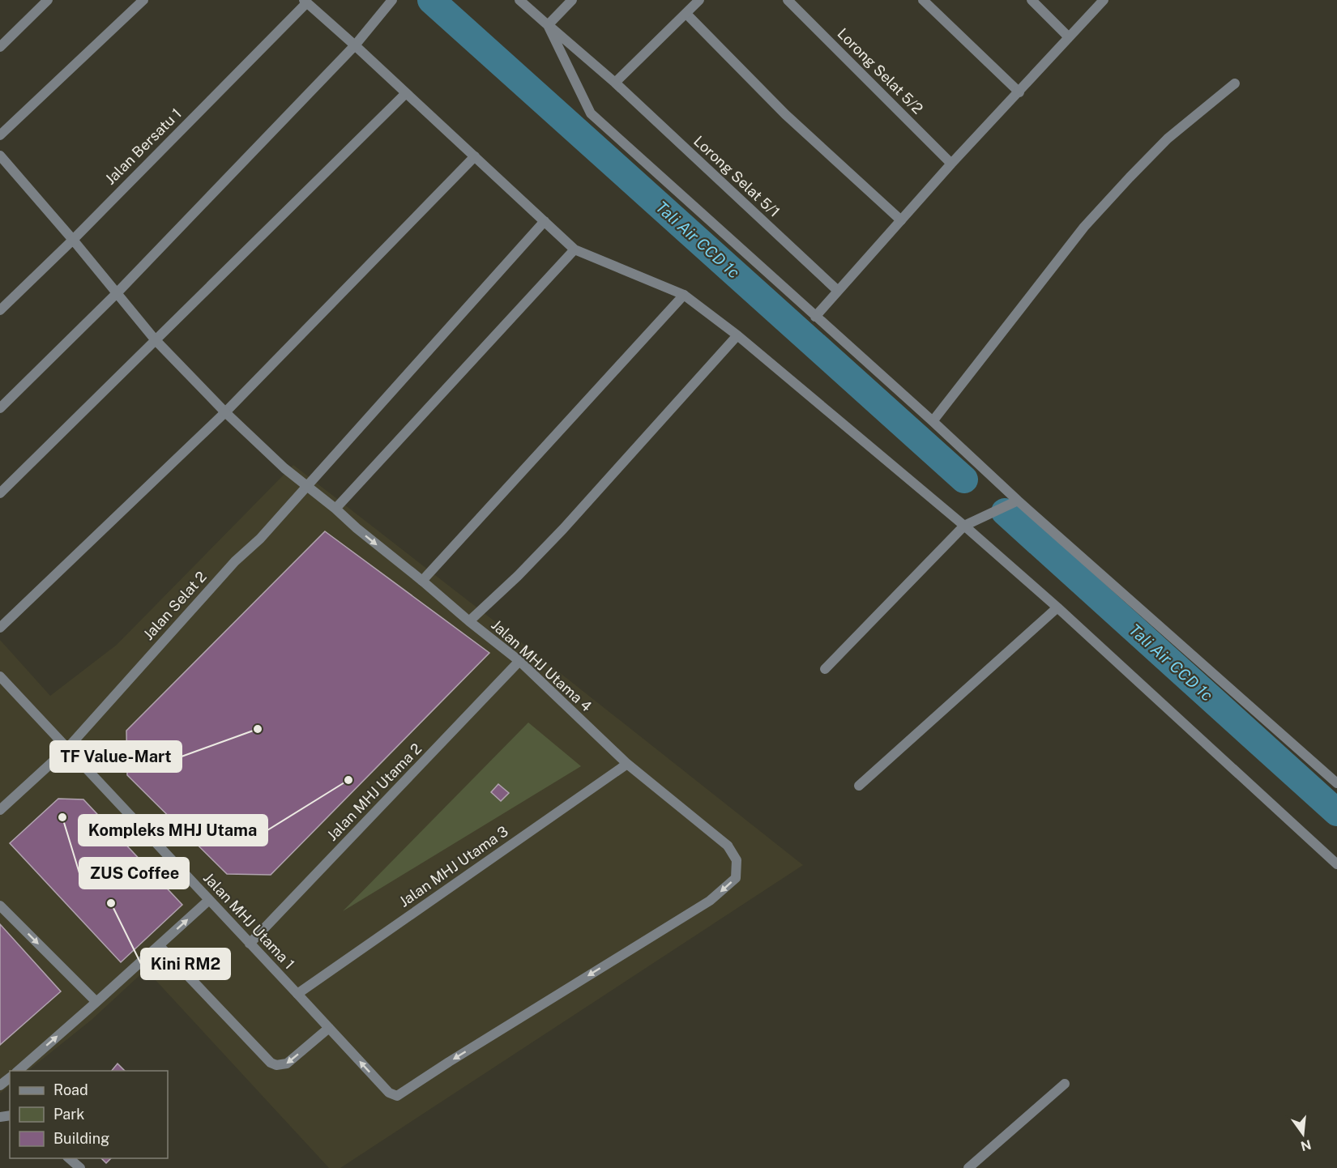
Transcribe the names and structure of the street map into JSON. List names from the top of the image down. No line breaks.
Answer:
{"streets":{"street":["Lorong Selat 5/2","Jalan Bersatu 1","Lorong Selat 5/1","Jalan Selat 2","Jalan MHJ Utama 4","Jalan MHJ Utama 2","Jalan MHJ Utama 3","Jalan MHJ Utama 1"]},"crossings":[["Jalan Bersatu 1","Jalan MHJ Utama 4"],["Jalan Selat 2","Jalan MHJ Utama 4"],["Jalan Selat 2","Jalan MHJ Utama 1"],["Jalan MHJ Utama 4","Jalan MHJ Utama 2"],["Jalan MHJ Utama 4","Jalan MHJ Utama 3"],["Jalan MHJ Utama 4","Jalan MHJ Utama 1"],["Jalan MHJ Utama 2","Jalan MHJ Utama 1"],["Jalan MHJ Utama 3","Jalan MHJ Utama 1"]],"one_way":["Jalan MHJ Utama 1"],"water":["Tali Air CCD 1c"],"places":["TF Value-Mart","Kompleks MHJ Utama","ZUS Coffee","Kini RM2"],"legend":["Road","Park","Building"],"north":"bottom"}
